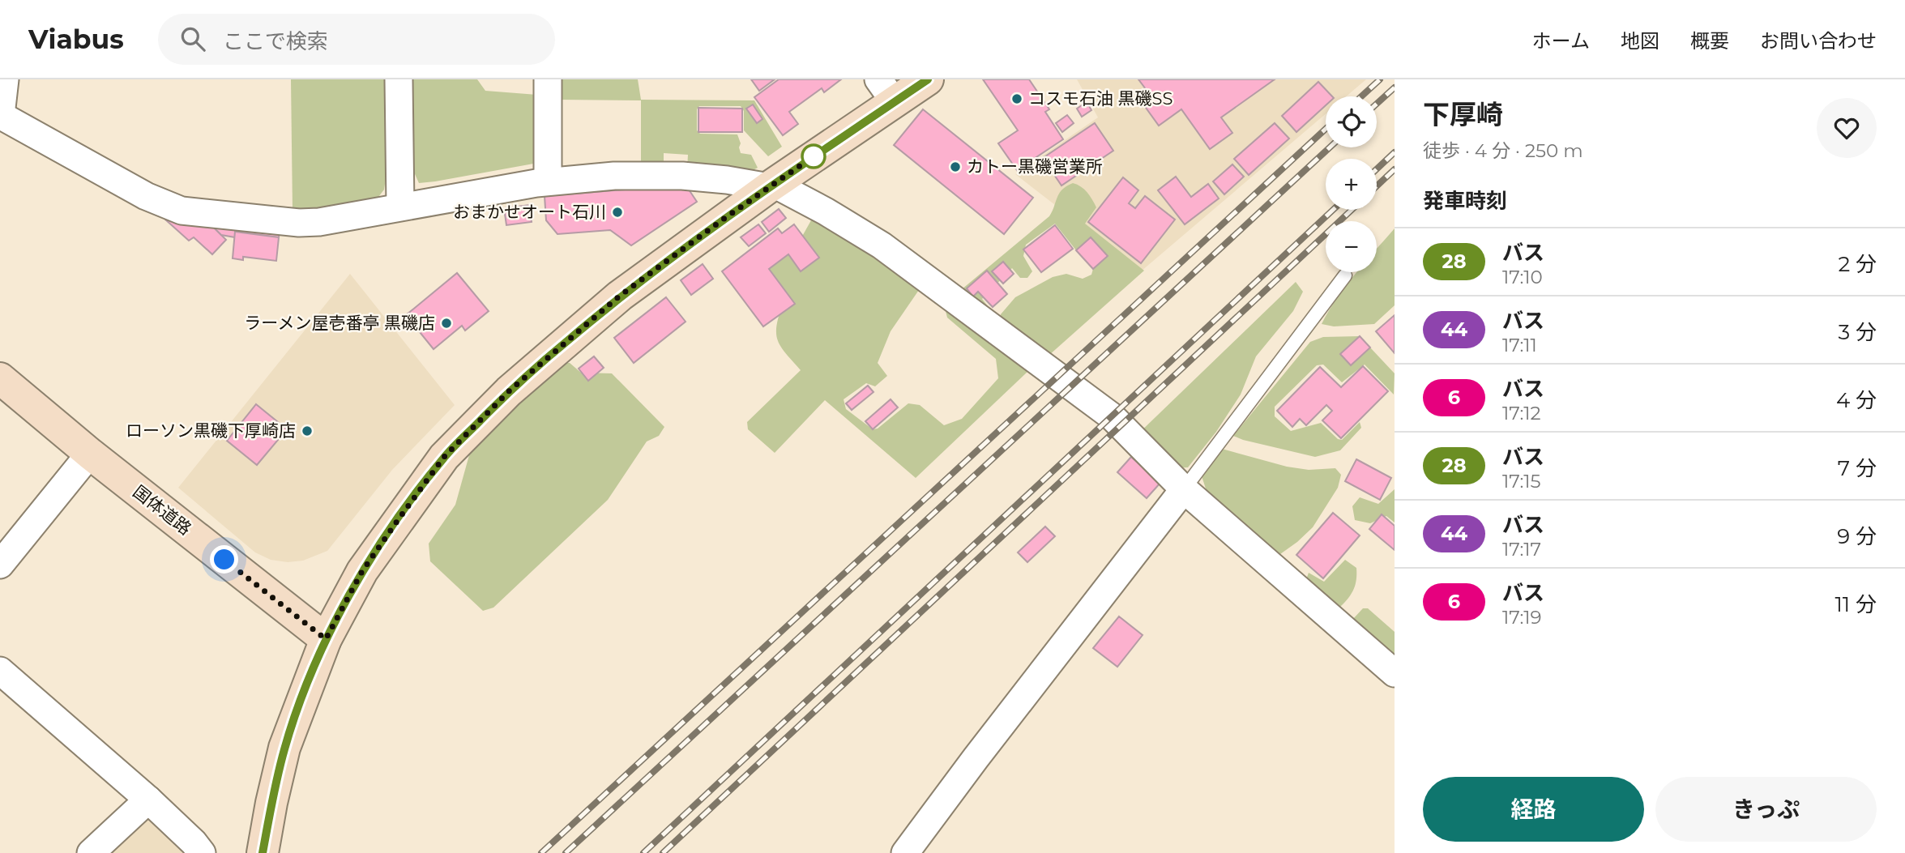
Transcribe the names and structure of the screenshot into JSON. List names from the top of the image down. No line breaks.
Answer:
{"streets":{"main road":["国体道路"]},"places":["コスモ石油 黒磯SS","カトー黒磯営業所","おまかせオート石川","ラーメン屋壱番亭 黒磯店","ローソン黒磯下厚崎店"],"lines":["bus line 28"],"page":{"header":"Viabus","search":"ここで検索","nav":["ホーム","地図","概要","お問い合わせ"],"heading":[["下厚崎","徒歩 · 4 分 · 250 m"],"発車時刻"],"map_buttons":["+","−"],"list":[{"mark":"28","name":"バス","note":"17:10","value":"2 分"},{"mark":"44","name":"バス","note":"17:11","value":"3 分"},{"mark":"6","name":"バス","note":"17:12","value":"4 分"},{"mark":"28","name":"バス","note":"17:15","value":"7 分"},{"mark":"44","name":"バス","note":"17:17","value":"9 分"},{"mark":"6","name":"バス","note":"17:19","value":"11 分"}],"buttons":["経路","きっぷ"]}}
